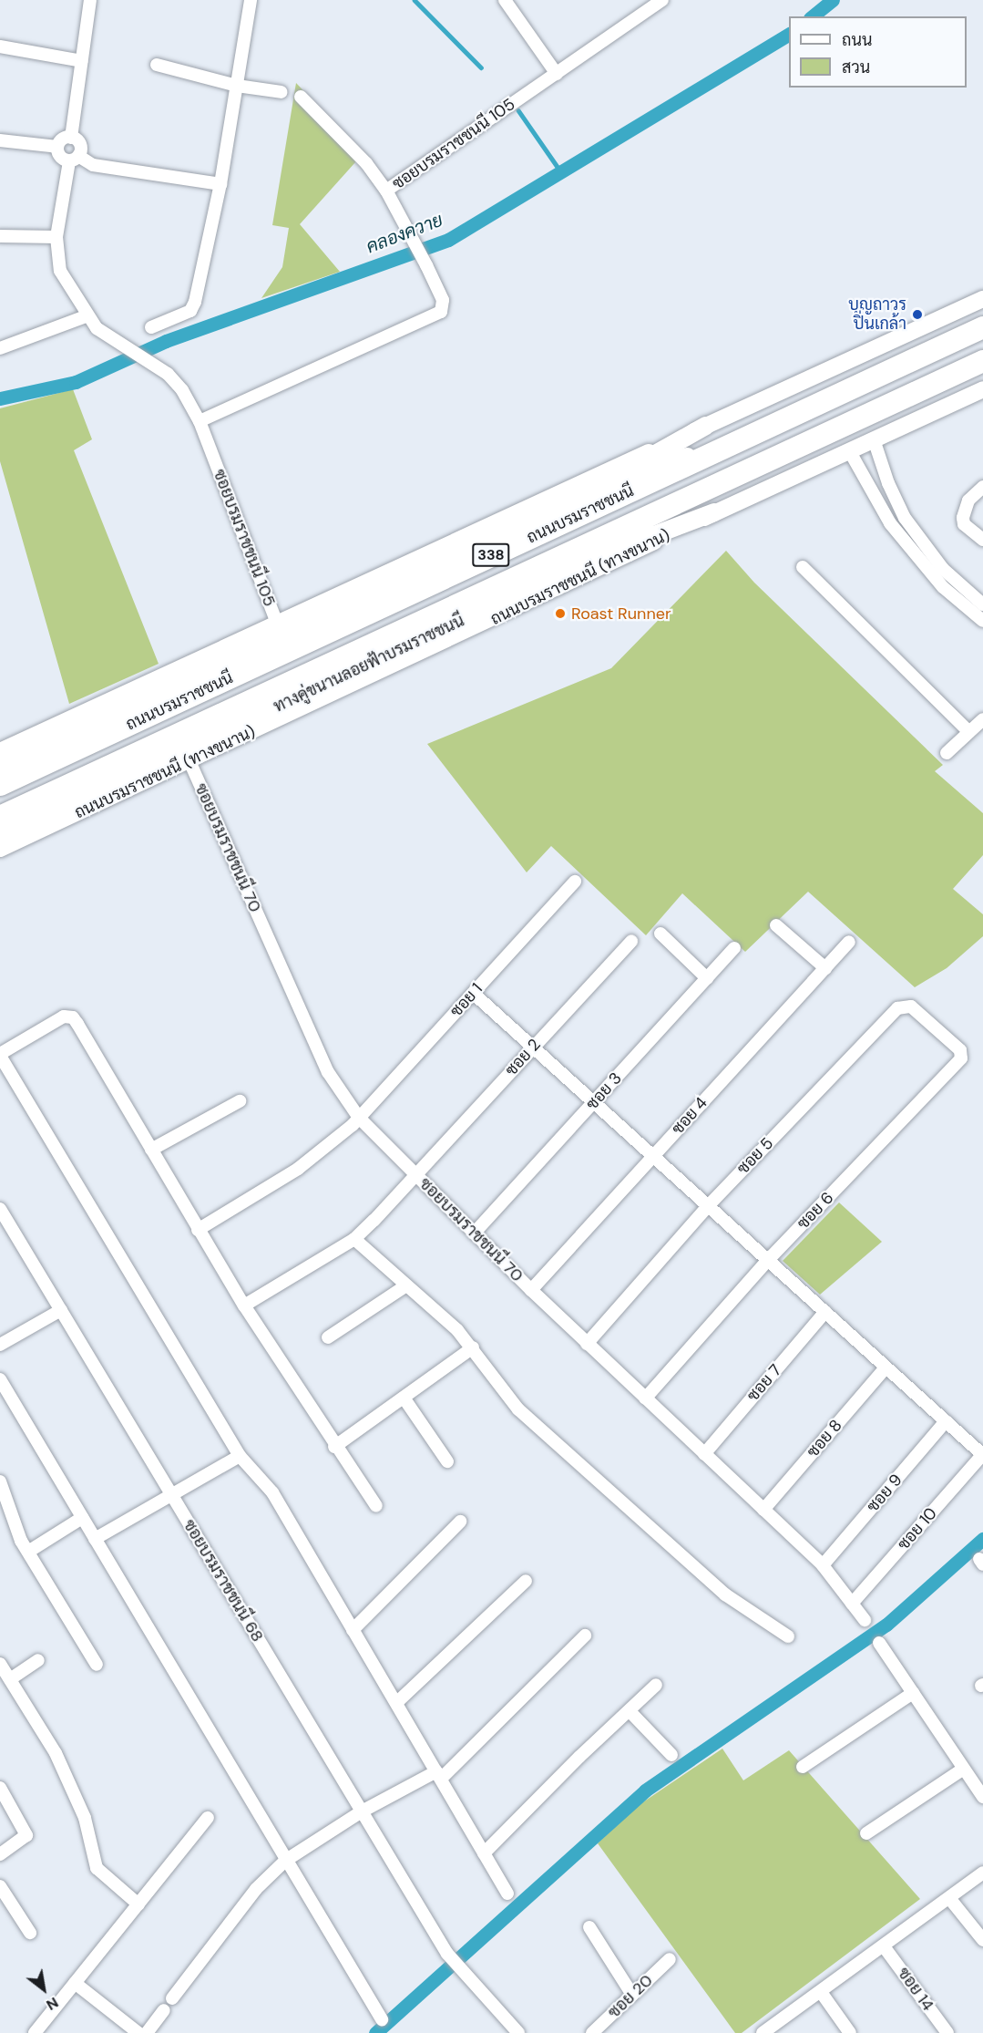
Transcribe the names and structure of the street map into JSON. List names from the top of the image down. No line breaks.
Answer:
{"streets":{"highway":["ถนนบรมราชชนนี","338"],"main road":["ถนนบรมราชชนนี (ทางขนาน)","ทางคู่ขนานลอยฟ้าบรมราชชนนี"],"street":["ซอยบรมราชชนนี 105","ซอยบรมราชชนนี 70","ซอย 1","ซอย 2","ซอย 3","ซอย 4","ซอย 5","ซอย 6","ซอย 7","ซอย 8","ซอย 9","ซอย 10","ซอยบรมราชชนนี 68","ซอย 14","ซอย 20"]},"crossings":[["ซอยบรมราชชนนี 105","338"],["ถนนบรมราชชนนี","338"],["ถนนบรมราชชนนี","ทางคู่ขนานลอยฟ้าบรมราชชนนี"],["ถนนบรมราชชนนี (ทางขนาน)","ซอยบรมราชชนนี 70"],["ซอยบรมราชชนนี 70","ซอย 1"],["ซอยบรมราชชนนี 70","ซอย 2"],["ซอยบรมราชชนนี 70","ซอย 3"],["ซอยบรมราชชนนี 70","ซอย 4"],["ซอยบรมราชชนนี 70","ซอย 5"],["ซอยบรมราชชนนี 70","ซอย 6"],["ซอยบรมราชชนนี 70","ซอย 7"],["ซอยบรมราชชนนี 70","ซอย 8"],["ซอยบรมราชชนนี 70","ซอย 9"],["ซอยบรมราชชนนี 70","ซอย 10"],["ซอย 5","ซอย 6"]],"water":["คลองควาย"],"places":["บุญถาวร ปิ่นเกล้า","Roast Runner"],"legend":["ถนน","สวน"],"north":"bottom right"}
